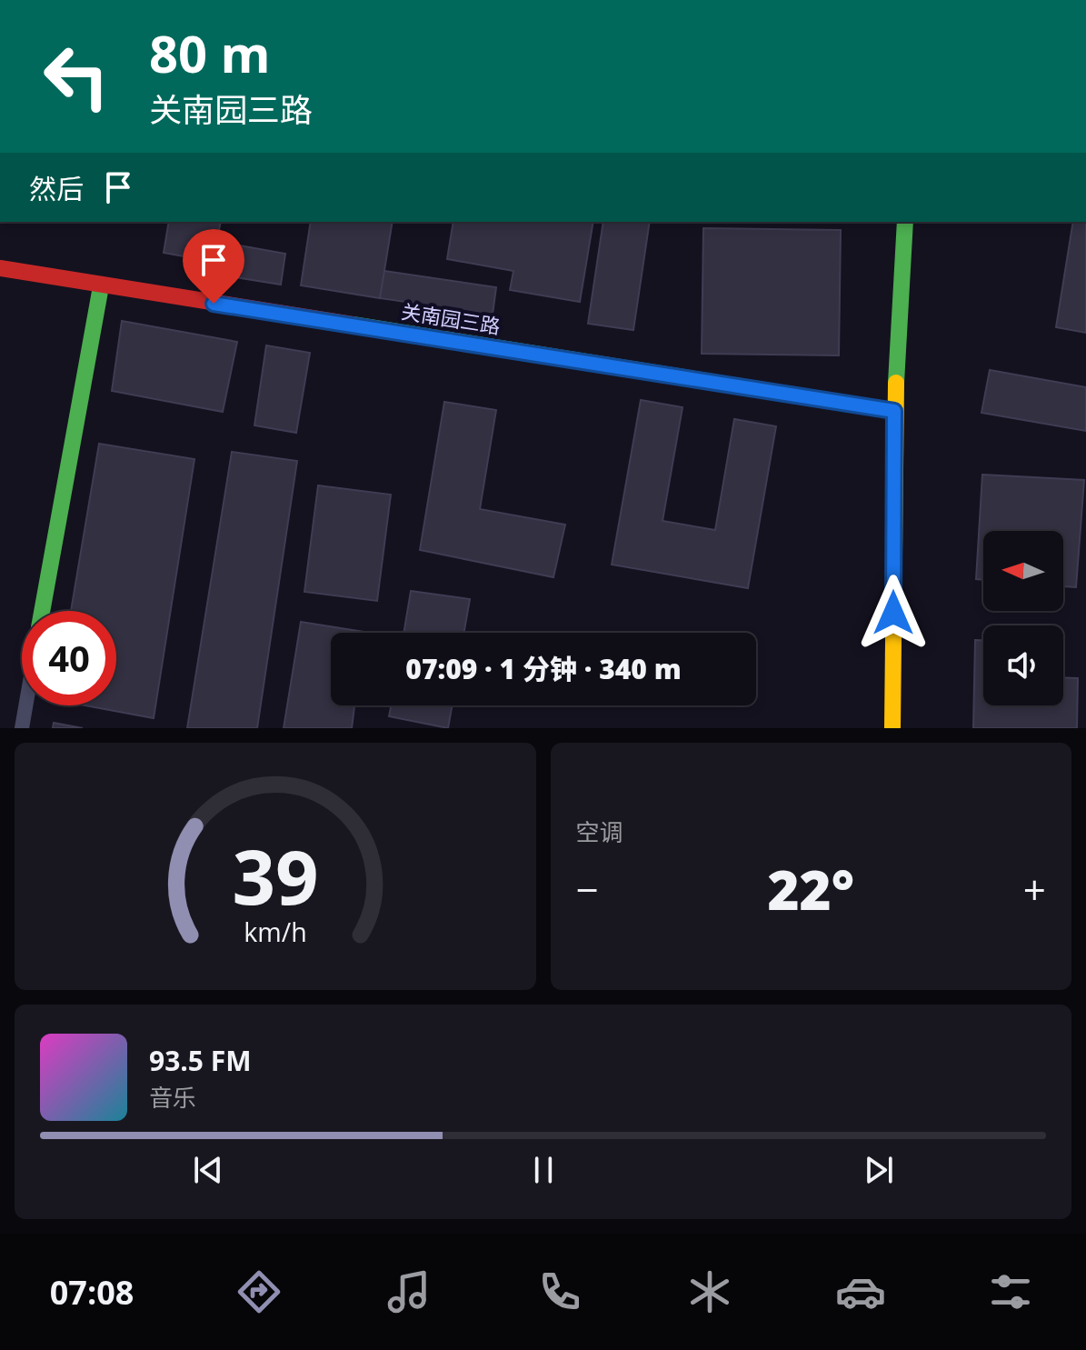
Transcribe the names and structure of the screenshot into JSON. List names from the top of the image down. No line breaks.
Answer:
{"streets":{"street":["关南园三路"]},"north":"left","page":{"turn":["80 m","关南园三路"],"then":"然后","limit":"40","trip":"07:09 · 1 分钟 · 340 m","tile":"空调","heat":["−","22°","+"],"song":["93.5 FM","音乐"],"tabs":"07:08","gauge":["39","km/h"]}}
